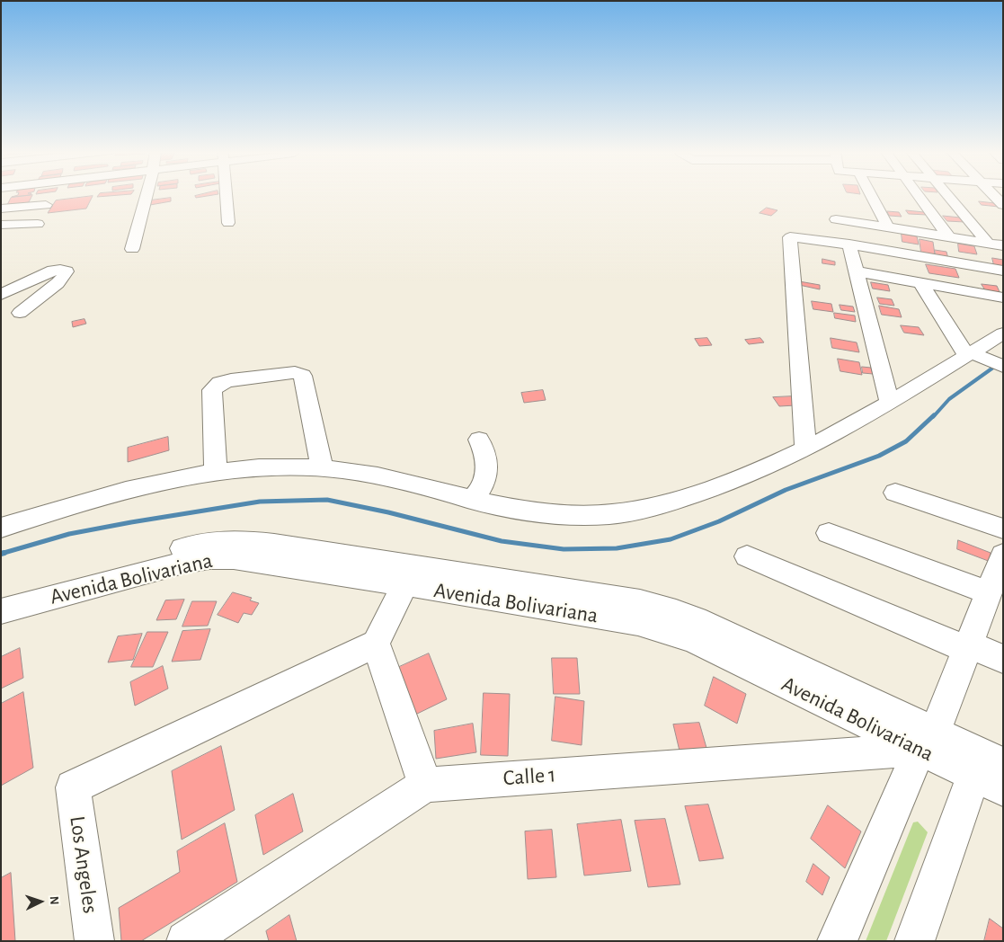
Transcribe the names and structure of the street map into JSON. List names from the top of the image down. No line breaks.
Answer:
{"streets":{"street":["Avenida Bolivariana","Calle 1","Los Angeles"]},"crossings":[["Avenida Bolivariana","Calle 1"]],"north":"right"}
